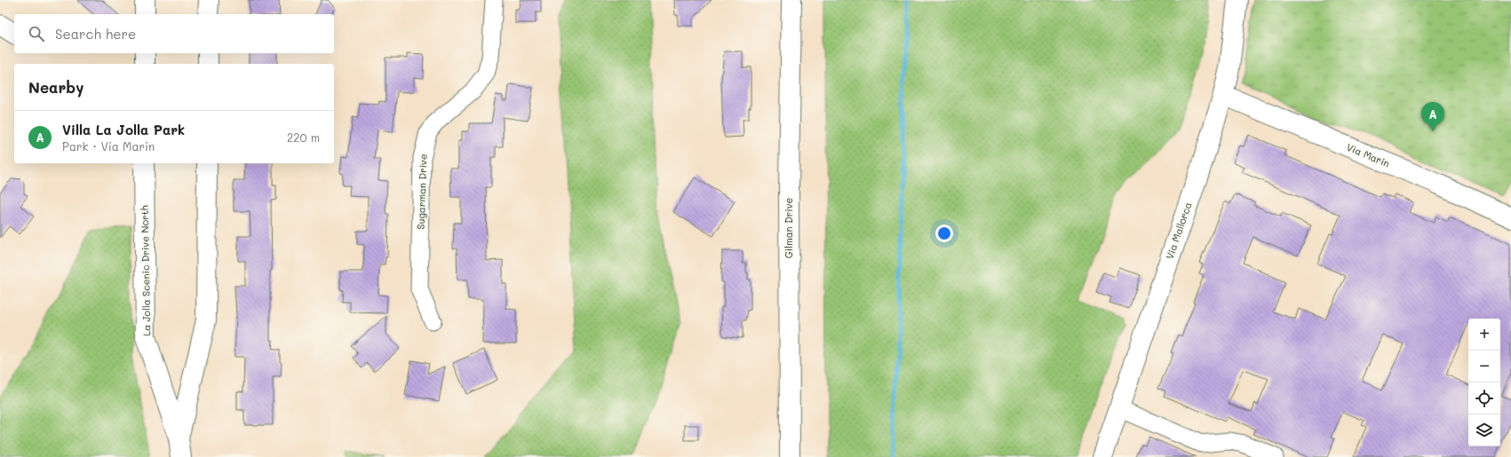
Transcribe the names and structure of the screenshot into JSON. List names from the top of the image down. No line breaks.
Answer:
{"streets":{"main road":["Via Marin","Gilman Drive","Via Mallorca","La Jolla Scenic Drive North"],"street":["Sugarman Drive"]},"crossings":[["Via Marin","Via Mallorca"]],"page":{"search":"Search here","heading":"Nearby","pins":"A","list":[{"mark":"A","name":"Villa La Jolla Park","note":"Park · Via Marin","value":"220 m"}],"map_buttons":["+","−"]}}
